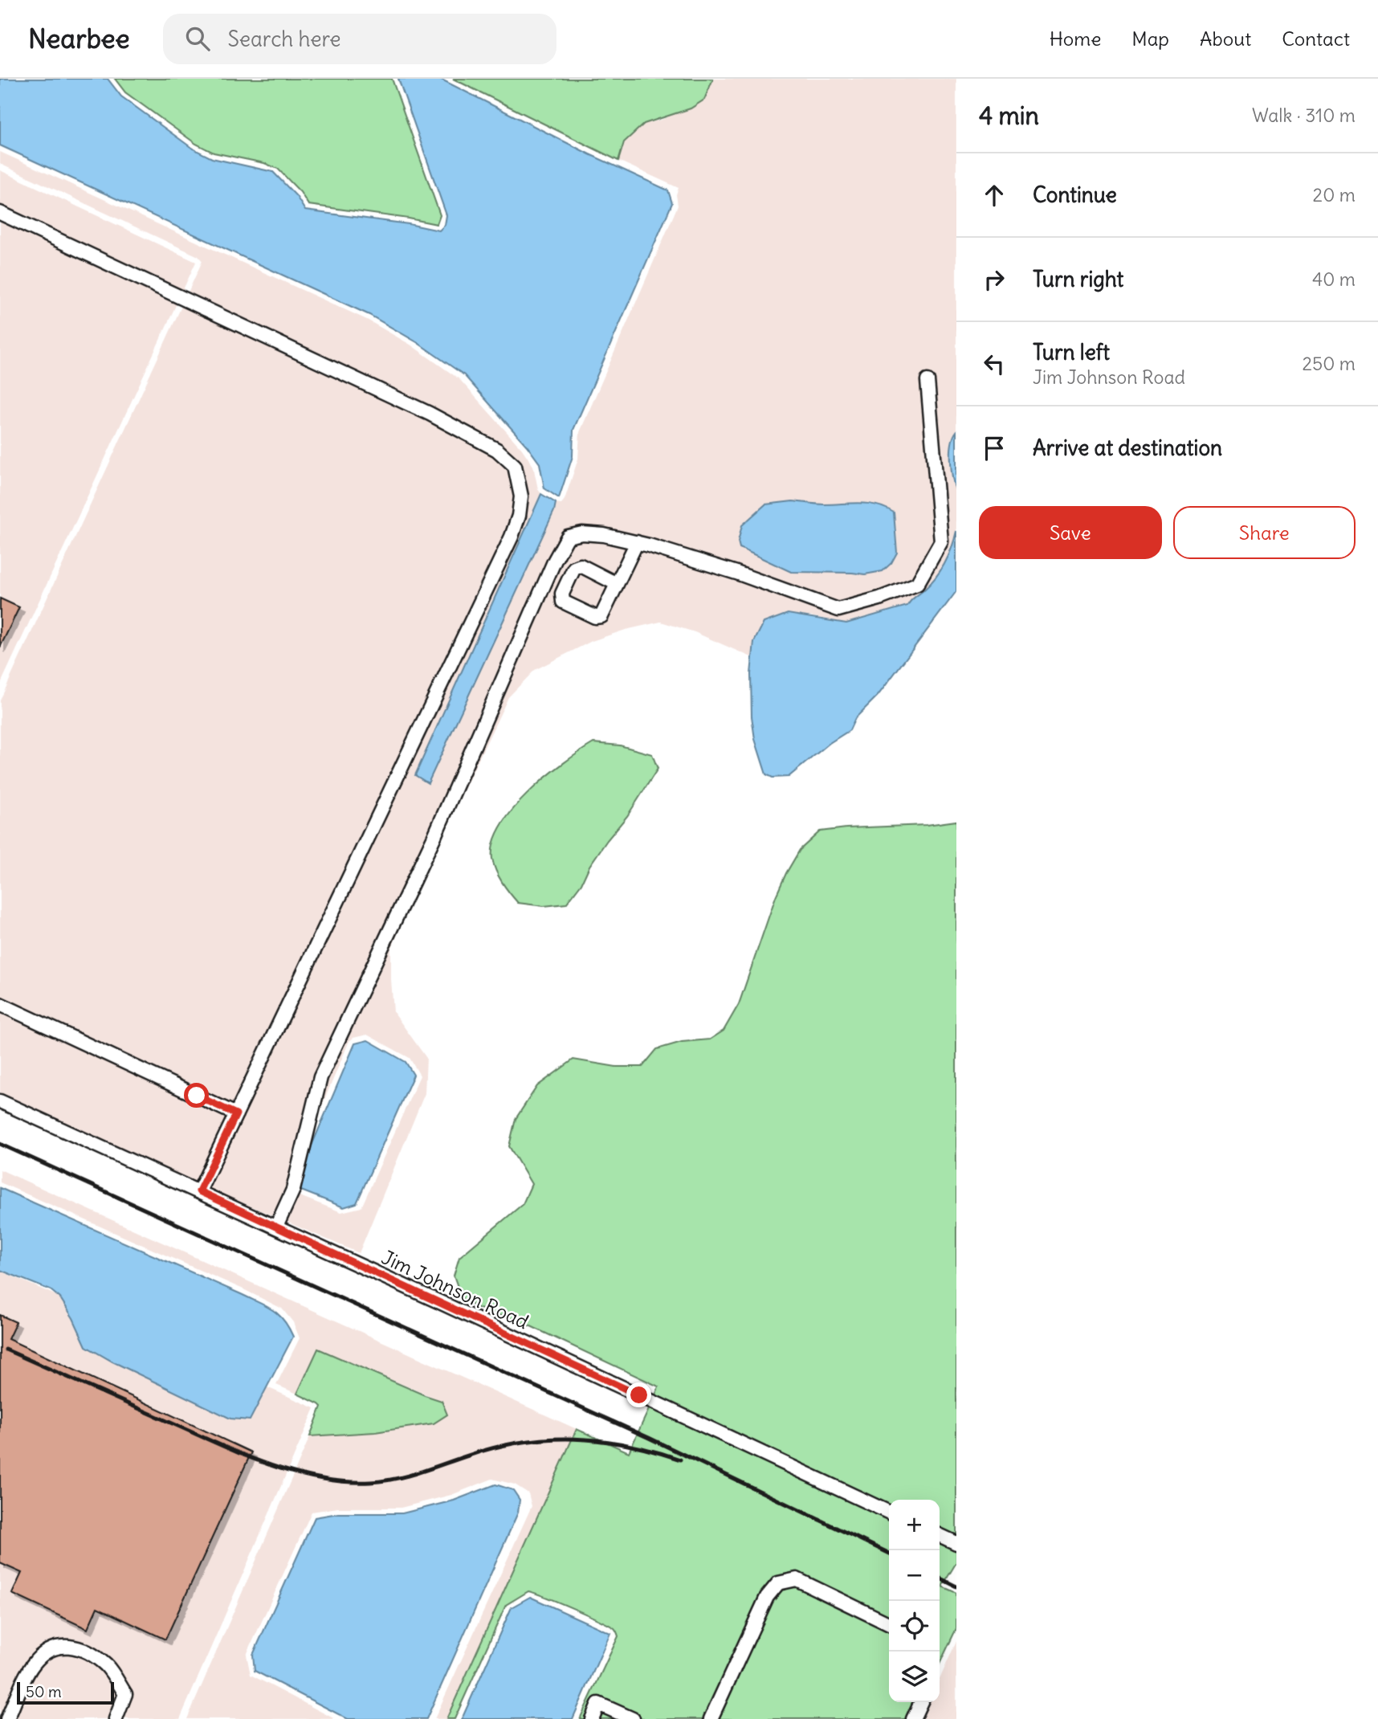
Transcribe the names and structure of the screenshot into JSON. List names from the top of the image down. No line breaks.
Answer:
{"streets":{"street":["Jim Johnson Road"]},"scale_bar":"50 m","page":{"header":"Nearbee","search":"Search here","nav":["Home","Map","About","Contact"],"heading":["4 min","Walk · 310 m"],"list":[["Continue","20 m"],["Turn right","40 m"],["Turn left","Jim Johnson Road","250 m"],"Arrive at destination"],"buttons":["Save","Share"],"map_buttons":["+","−"],"scale":"50 m"}}
